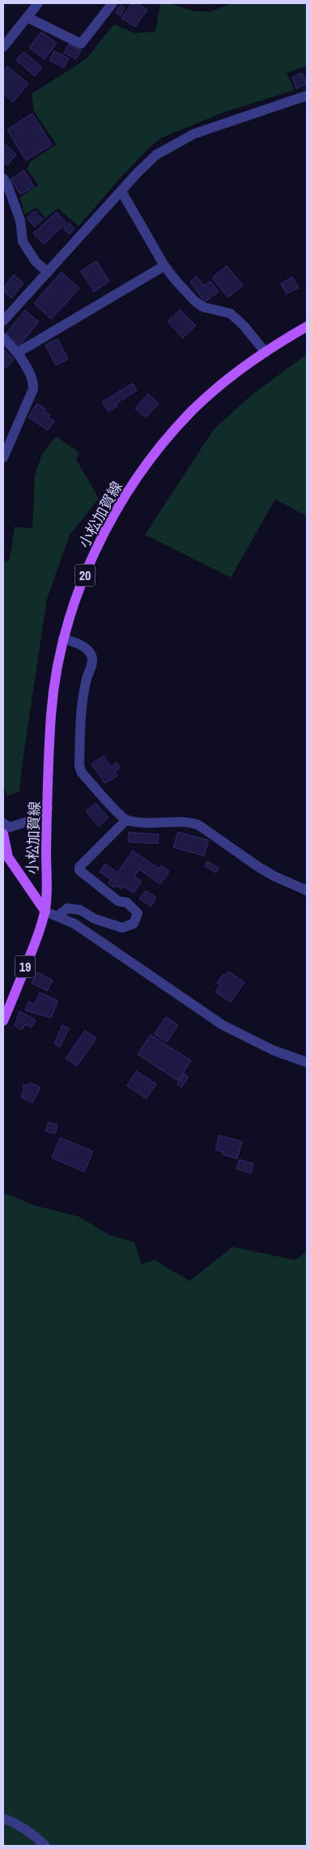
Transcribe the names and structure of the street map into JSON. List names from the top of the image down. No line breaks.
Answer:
{"streets":{"main road":["小松加賀線","20","19"]},"crossings":[["小松加賀線","19"]]}
